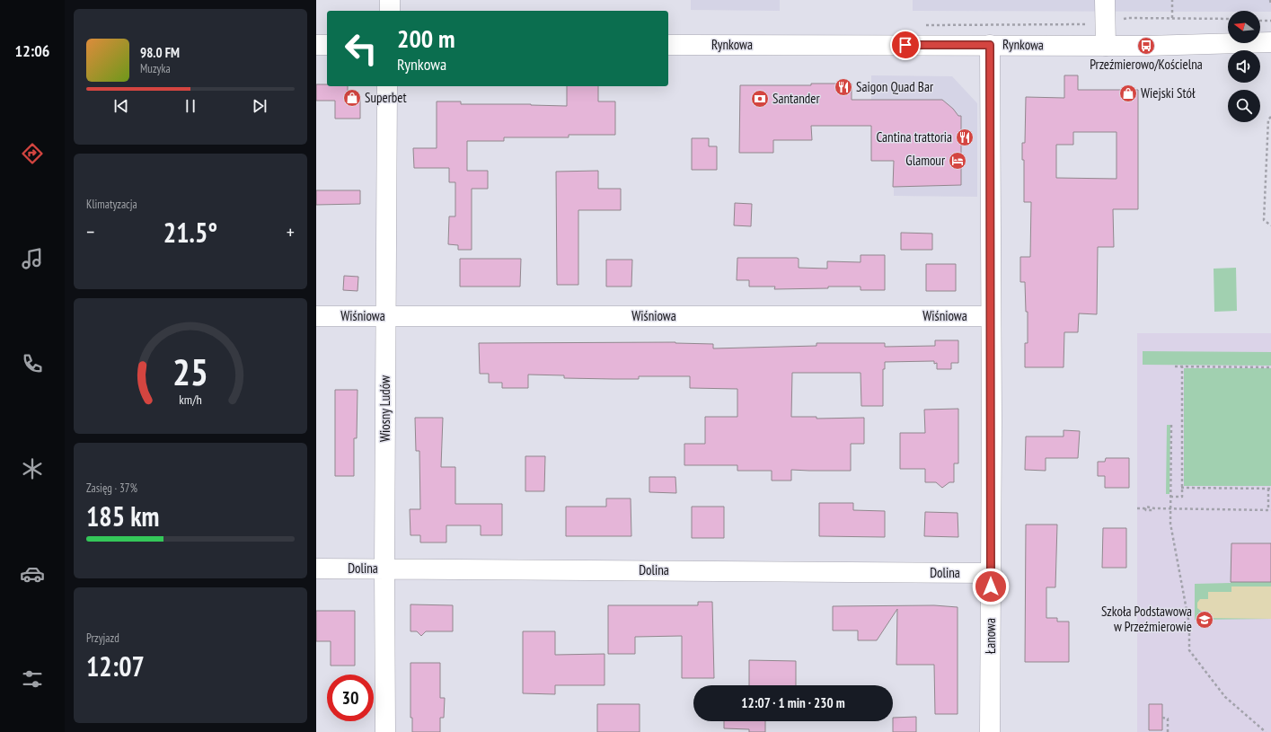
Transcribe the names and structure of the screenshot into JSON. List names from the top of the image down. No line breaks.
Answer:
{"streets":{"street":["Rynkowa","Wiśniowa","Wiosny Ludów","Dolina","Łanowa"]},"crossings":[["Rynkowa","Łanowa"],["Wiśniowa","Wiosny Ludów"],["Wiśniowa","Łanowa"],["Wiosny Ludów","Dolina"],["Dolina","Łanowa"]],"places":{"bus stop":["Przeźmierowo/Kościelna"],"restaurant":["Saigon Quad Bar","Cantina trattoria"],"shop":["Wiejski Stół","Superbet"],"bank":["Santander"],"hotel":["Glamour"],"school or university":["Szkoła Podstawowa w Przeźmierowie"]},"north":"left","page":{"tabs":"12:06","turn":["200 m","Rynkowa"],"song":["98.0 FM","Muzyka"],"tile":["Klimatyzacja",["Zasięg · 37%","185 km"],["Przyjazd","12:07"]],"heat":["−","21.5°","+"],"limit":"30","trip":"12:07 · 1 min · 230 m","gauge":["25","km/h"]}}
